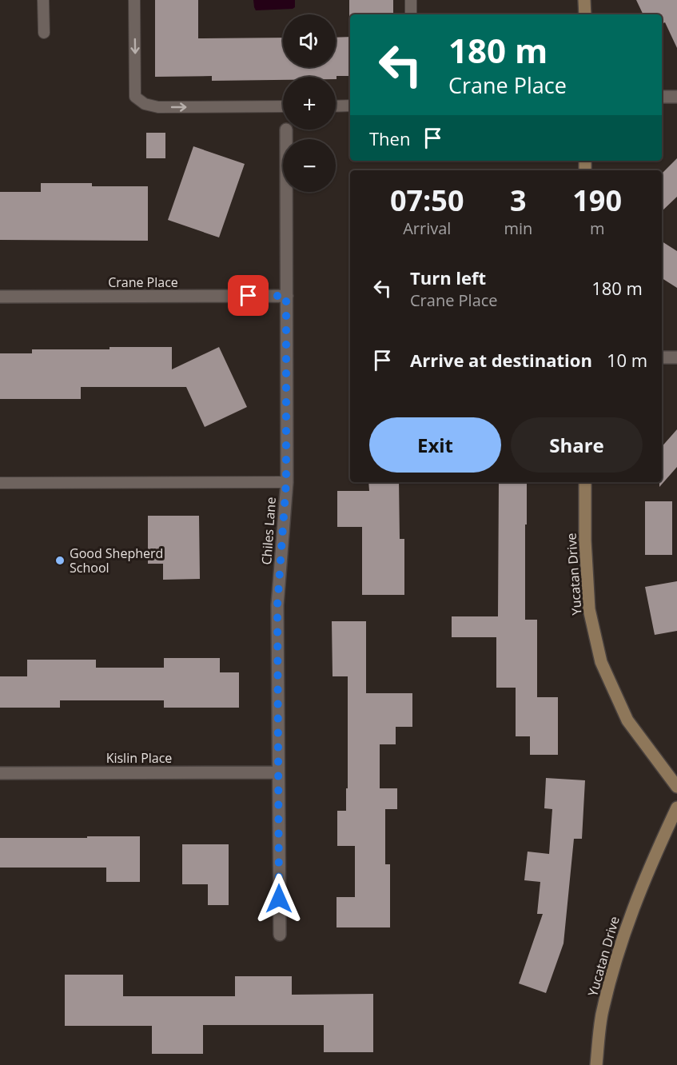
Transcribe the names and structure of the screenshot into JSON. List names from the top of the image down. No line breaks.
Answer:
{"streets":{"street":["Crane Place","Chiles Lane","Yucatan Drive","Kislin Place"]},"crossings":[["Crane Place","Chiles Lane"],["Chiles Lane","Kislin Place"]],"places":["Good Shepherd School"],"page":{"map_buttons":["+","−"],"turn":["180 m","Crane Place"],"then":"Then","eta":["07:50","Arrival","3","min","190","m"],"list":[{"name":"Turn left","note":"Crane Place","value":"180 m"},{"name":"Arrive at destination","value":"10 m"}],"buttons":["Exit","Share"]}}
